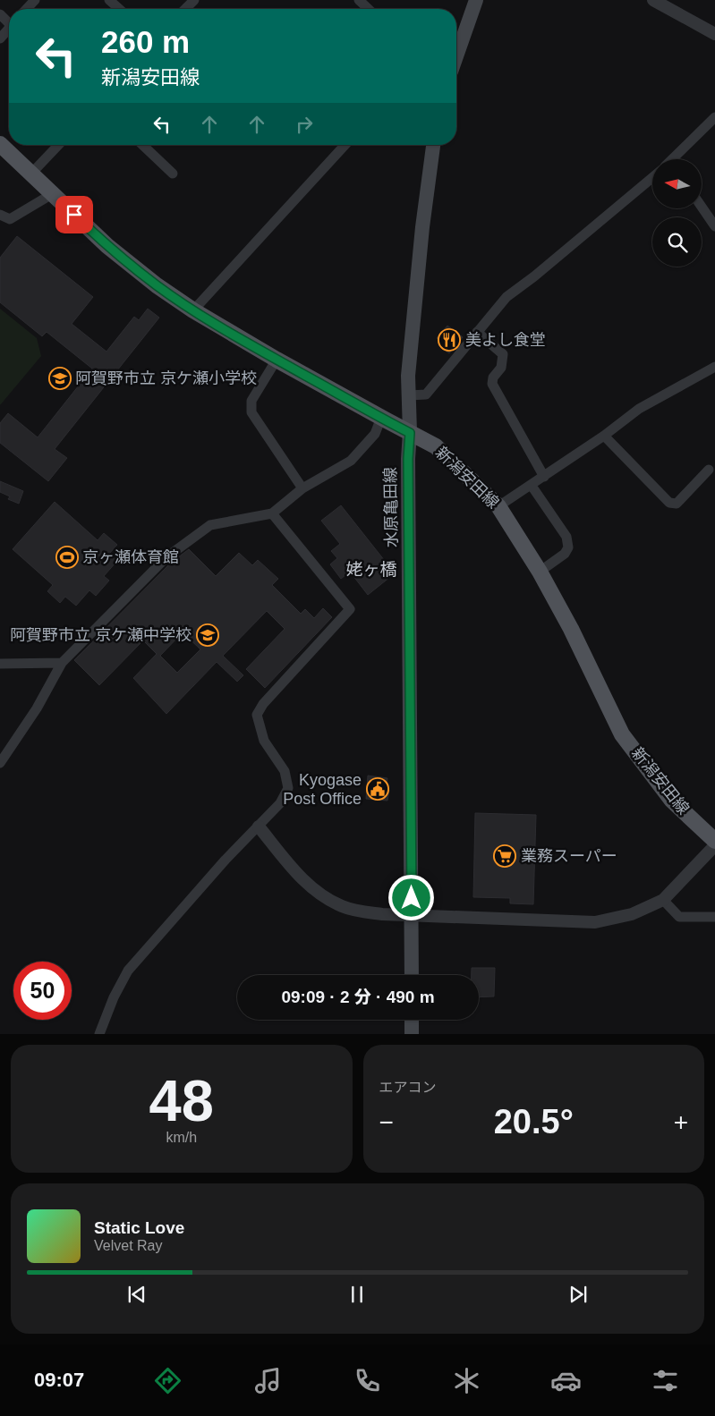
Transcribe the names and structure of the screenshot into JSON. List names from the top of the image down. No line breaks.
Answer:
{"streets":{"main road":["新潟安田線","水原亀田線"]},"crossings":[["新潟安田線","水原亀田線"]],"districts":["姥ヶ橋"],"places":{"restaurant":["美よし食堂"],"school or university":["阿賀野市立 京ケ瀬小学校","阿賀野市立 京ケ瀬中学校"],"sports":["京ヶ瀬体育館"],"public building":["Kyogase Post Office"],"supermarket":["業務スーパー"]},"north":"left","page":{"turn":["260 m","新潟安田線"],"limit":"50","trip":"09:09 · 2 分 · 490 m","tile":[["48","km/h"],"エアコン"],"heat":["−","20.5°","+"],"song":["Static Love","Velvet Ray"],"tabs":"09:07"}}
